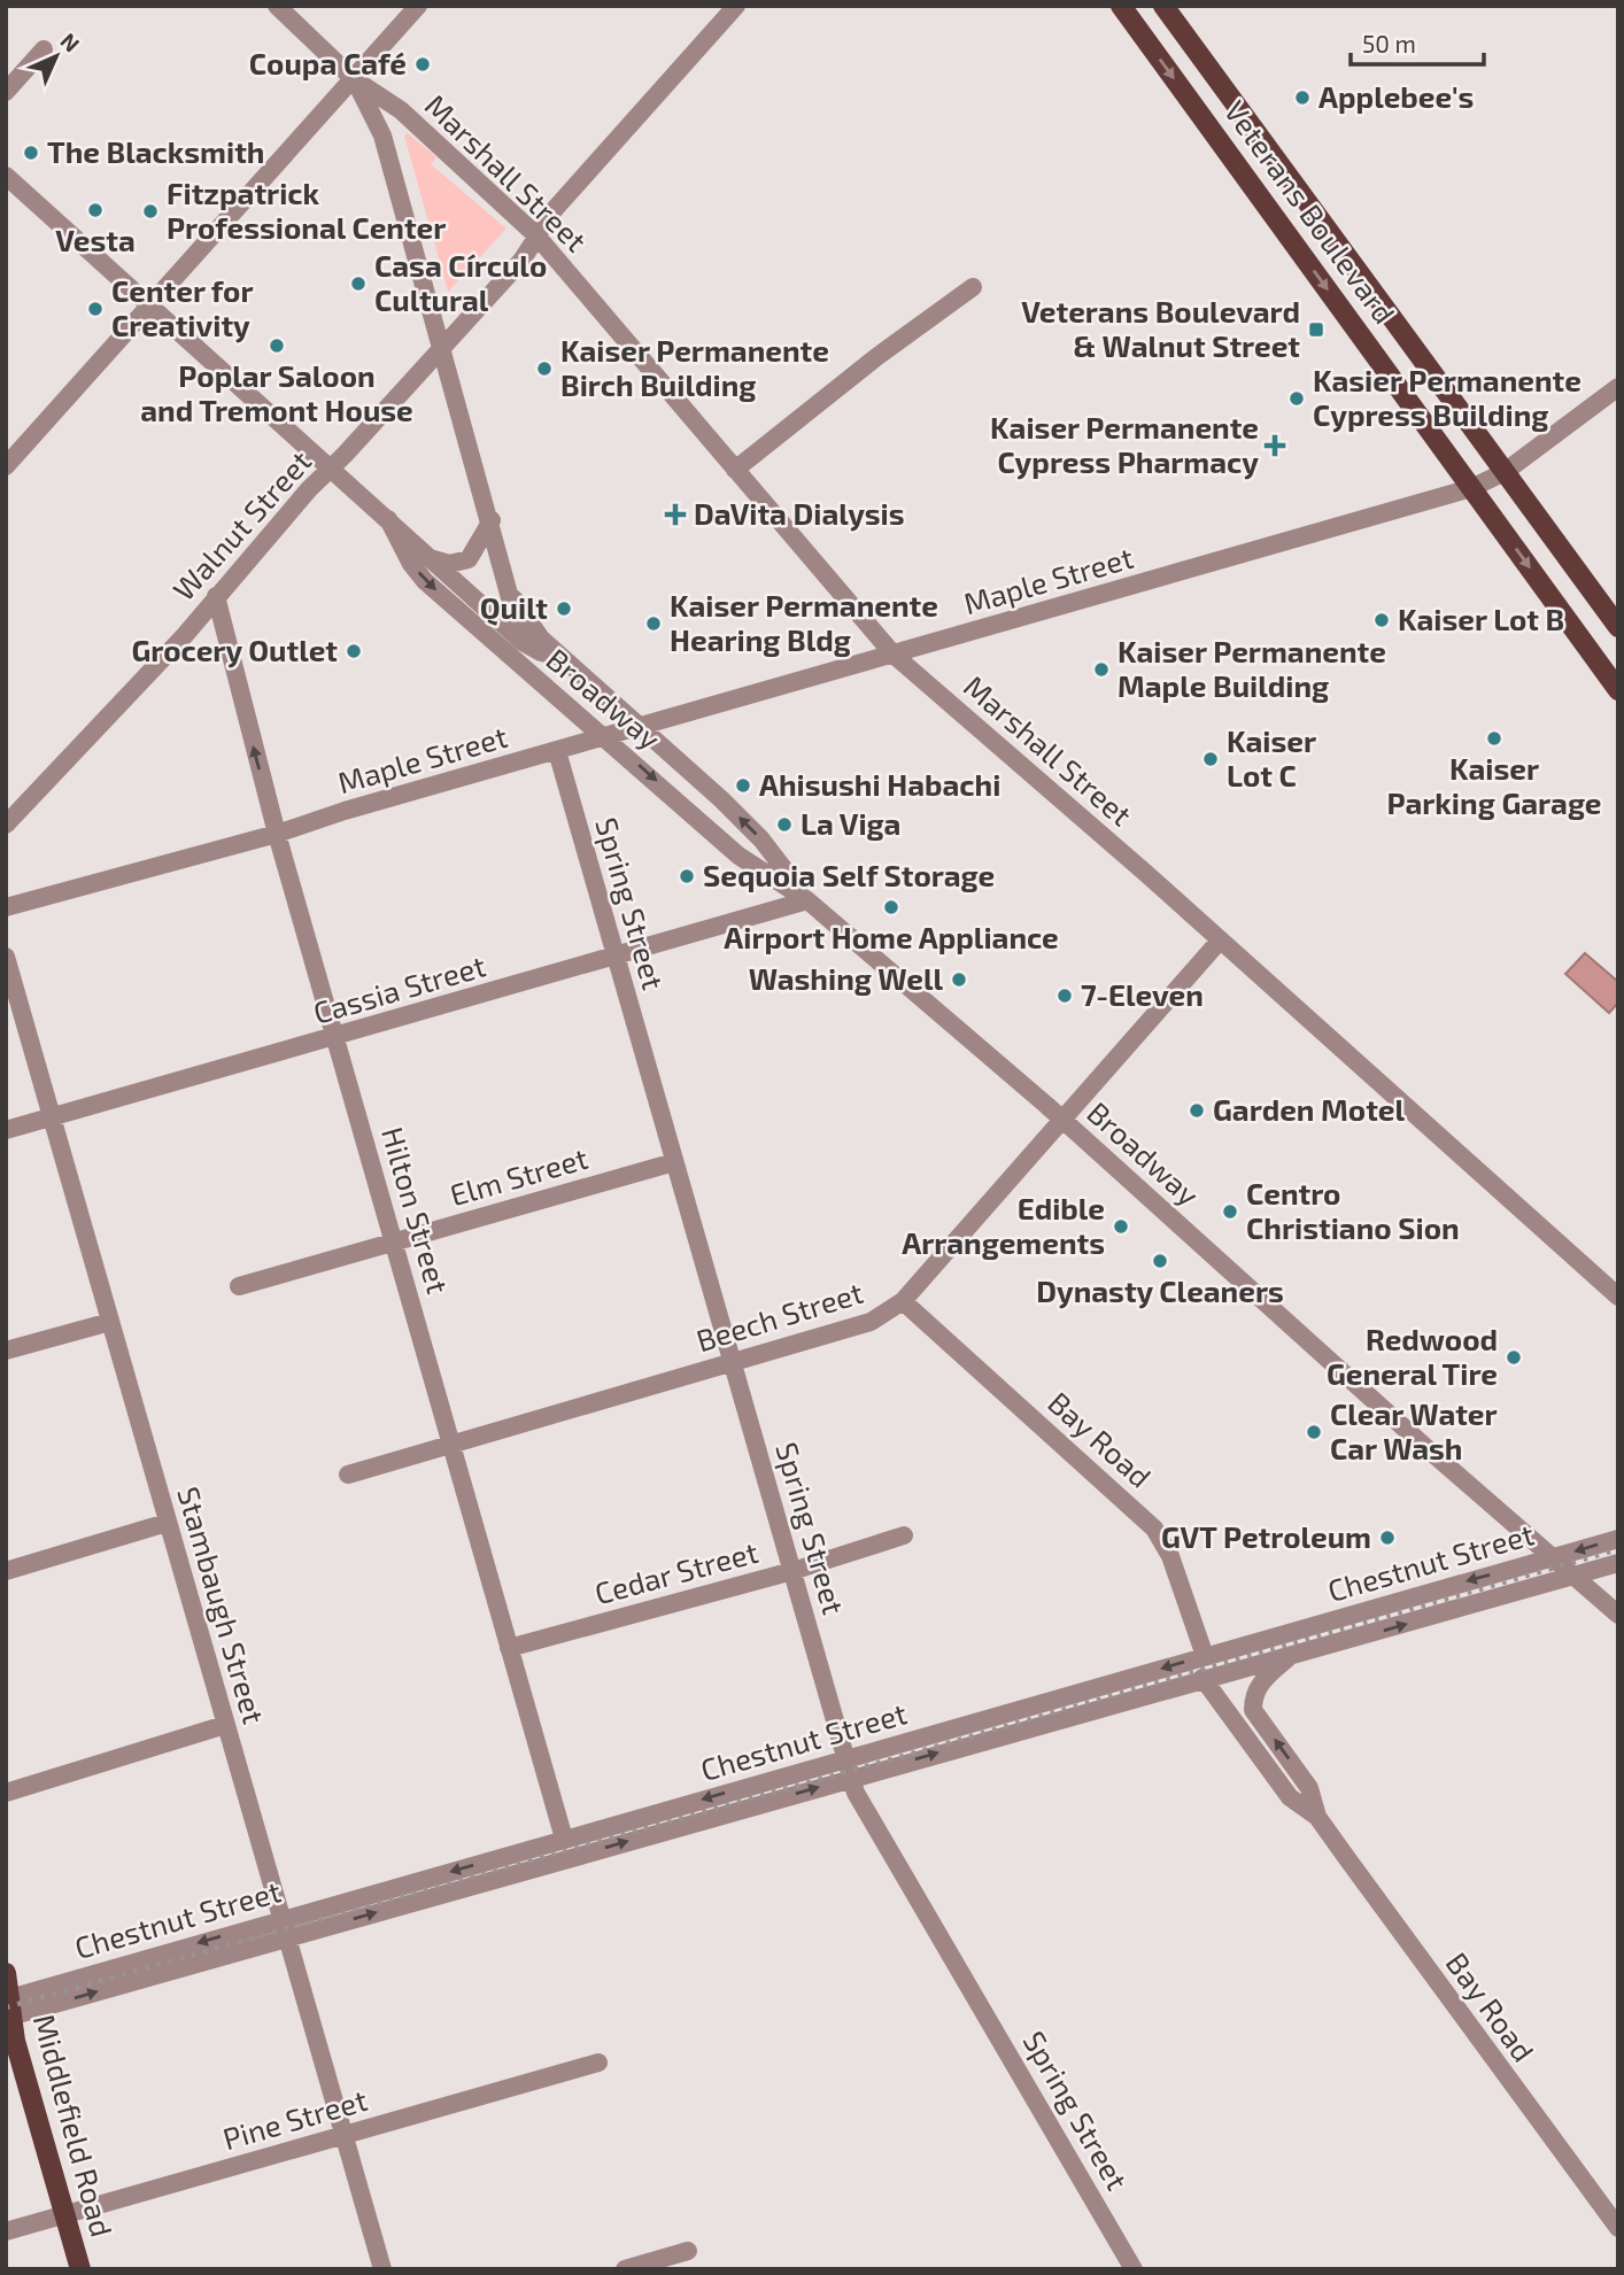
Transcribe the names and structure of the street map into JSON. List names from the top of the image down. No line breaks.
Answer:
{"streets":{"main road":["Veterans Boulevard","Middlefield Road"],"street":["Marshall Street","Walnut Street","Maple Street","Broadway","Spring Street","Cassia Street","Elm Street","Hilton Street","Beech Street","Bay Road","Chestnut Street","Cedar Street","Stambaugh Street","Pine Street"]},"crossings":[["Marshall Street","Walnut Street"],["Marshall Street","Maple Street"],["Marshall Street","Beech Street"],["Veterans Boulevard","Maple Street"],["Walnut Street","Broadway"],["Walnut Street","Hilton Street"],["Maple Street","Broadway"],["Maple Street","Spring Street"],["Maple Street","Hilton Street"],["Broadway","Cassia Street"],["Broadway","Beech Street"],["Broadway","Chestnut Street"],["Spring Street","Cassia Street"],["Spring Street","Elm Street"],["Spring Street","Beech Street"],["Spring Street","Chestnut Street"],["Spring Street","Cedar Street"],["Cassia Street","Hilton Street"],["Cassia Street","Stambaugh Street"],["Elm Street","Hilton Street"],["Hilton Street","Beech Street"],["Hilton Street","Chestnut Street"],["Hilton Street","Cedar Street"],["Beech Street","Bay Road"],["Bay Road","Chestnut Street"],["Chestnut Street","Stambaugh Street"],["Chestnut Street","Middlefield Road"],["Stambaugh Street","Pine Street"],["Pine Street","Middlefield Road"]],"places":{"other":["Coupa Café","Applebee's","The Blacksmith","Vesta","Fitzpatrick Professional Center","Casa Círculo Cultural","Center for Creativity","Poplar Saloon and Tremont House","Kaiser Permanente Birch Building","Kasier Permanente Cypress Building","Quilt","Kaiser Lot B","Kaiser Permanente Hearing Bldg","Grocery Outlet","Kaiser Permanente Maple Building","Kaiser Parking Garage","Kaiser Lot C","Ahisushi Habachi","La Viga","Sequoia Self Storage","Airport Home Appliance","Washing Well","7-Eleven","Garden Motel","Centro Christiano Sion","Edible Arrangements","Dynasty Cleaners","Redwood General Tire","Clear Water Car Wash","GVT Petroleum"],"transit":["Veterans Boulevard & Walnut Street"],"health":["Kaiser Permanente Cypress Pharmacy","DaVita Dialysis"]},"scale_bar":"50 m","north":"top right"}
